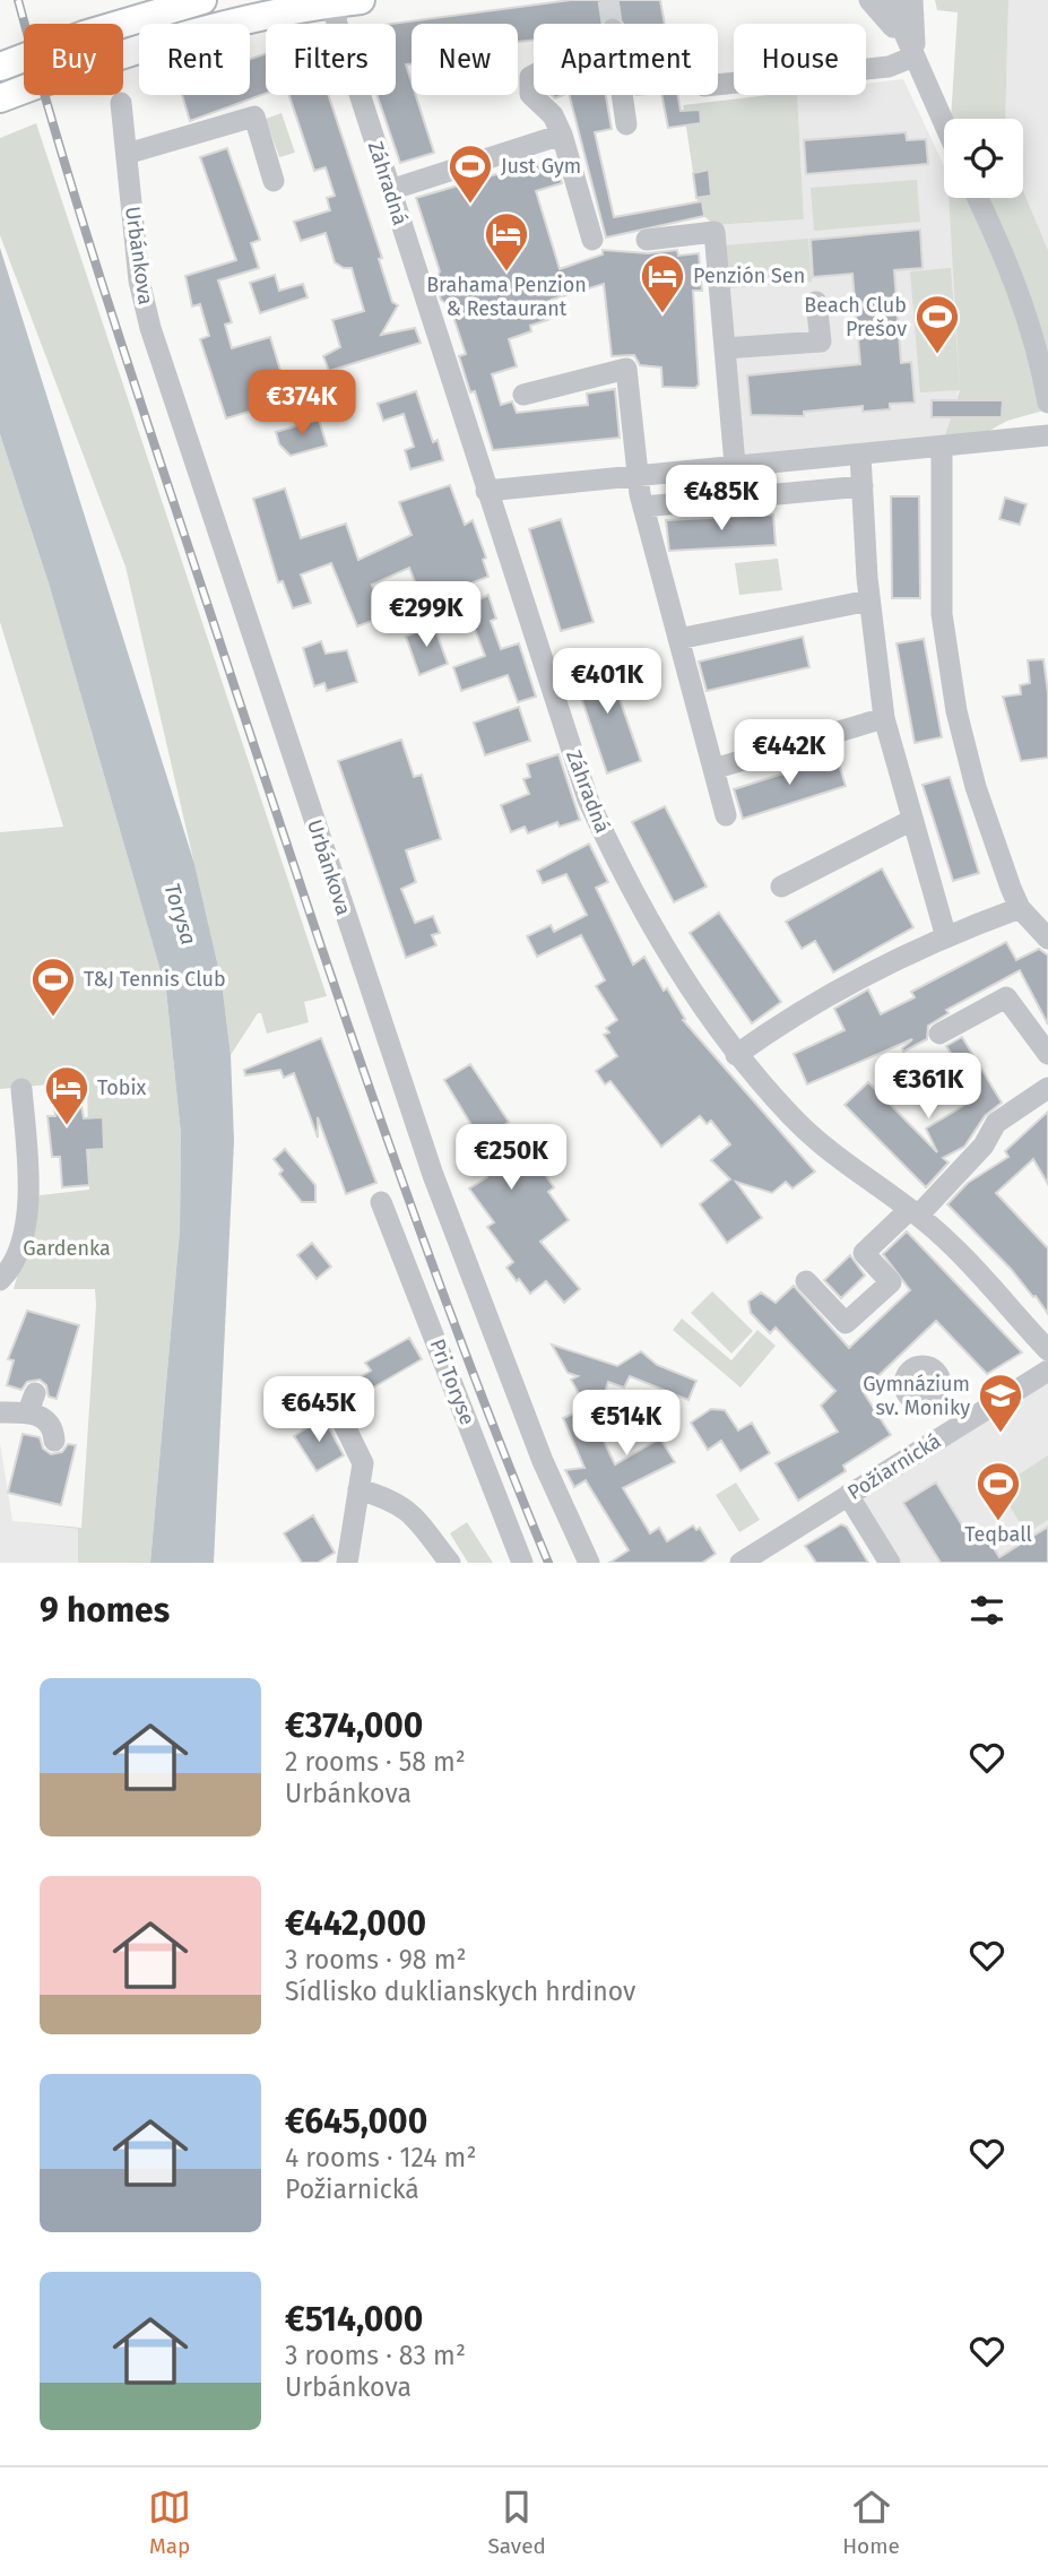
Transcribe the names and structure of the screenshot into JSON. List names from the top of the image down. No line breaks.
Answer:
{"streets":{"street":["Záhradná","Urbánkova","Pri Toryse","Požiarnická"]},"water":["Torysa"],"parks":["Gardenka"],"places":{"sports":["Just Gym","Beach Club Prešov","T&J Tennis Club","Teqball"],"hotel":["Brahama Penzion & Restaurant","Penzión Sen","Tobix"],"school or university":["Gymnázium sv. Moniky"]},"page":{"chip":["Buy","Rent","Filters","New","Apartment","House"],"price":["€374K","€485K","€299K","€401K","€442K","€361K","€250K","€645K","€514K"],"heading":"9 homes","list":[{"name":"€374,000","note":"2 rooms · 58 m² · Urbánkova"},{"name":"€442,000","note":"3 rooms · 98 m² · Sídlisko duklianskych hrdinov"},{"name":"€645,000","note":"4 rooms · 124 m² · Požiarnická"},{"name":"€514,000","note":"3 rooms · 83 m² · Urbánkova"}],"tabs":["Map","Saved","Home"]}}
